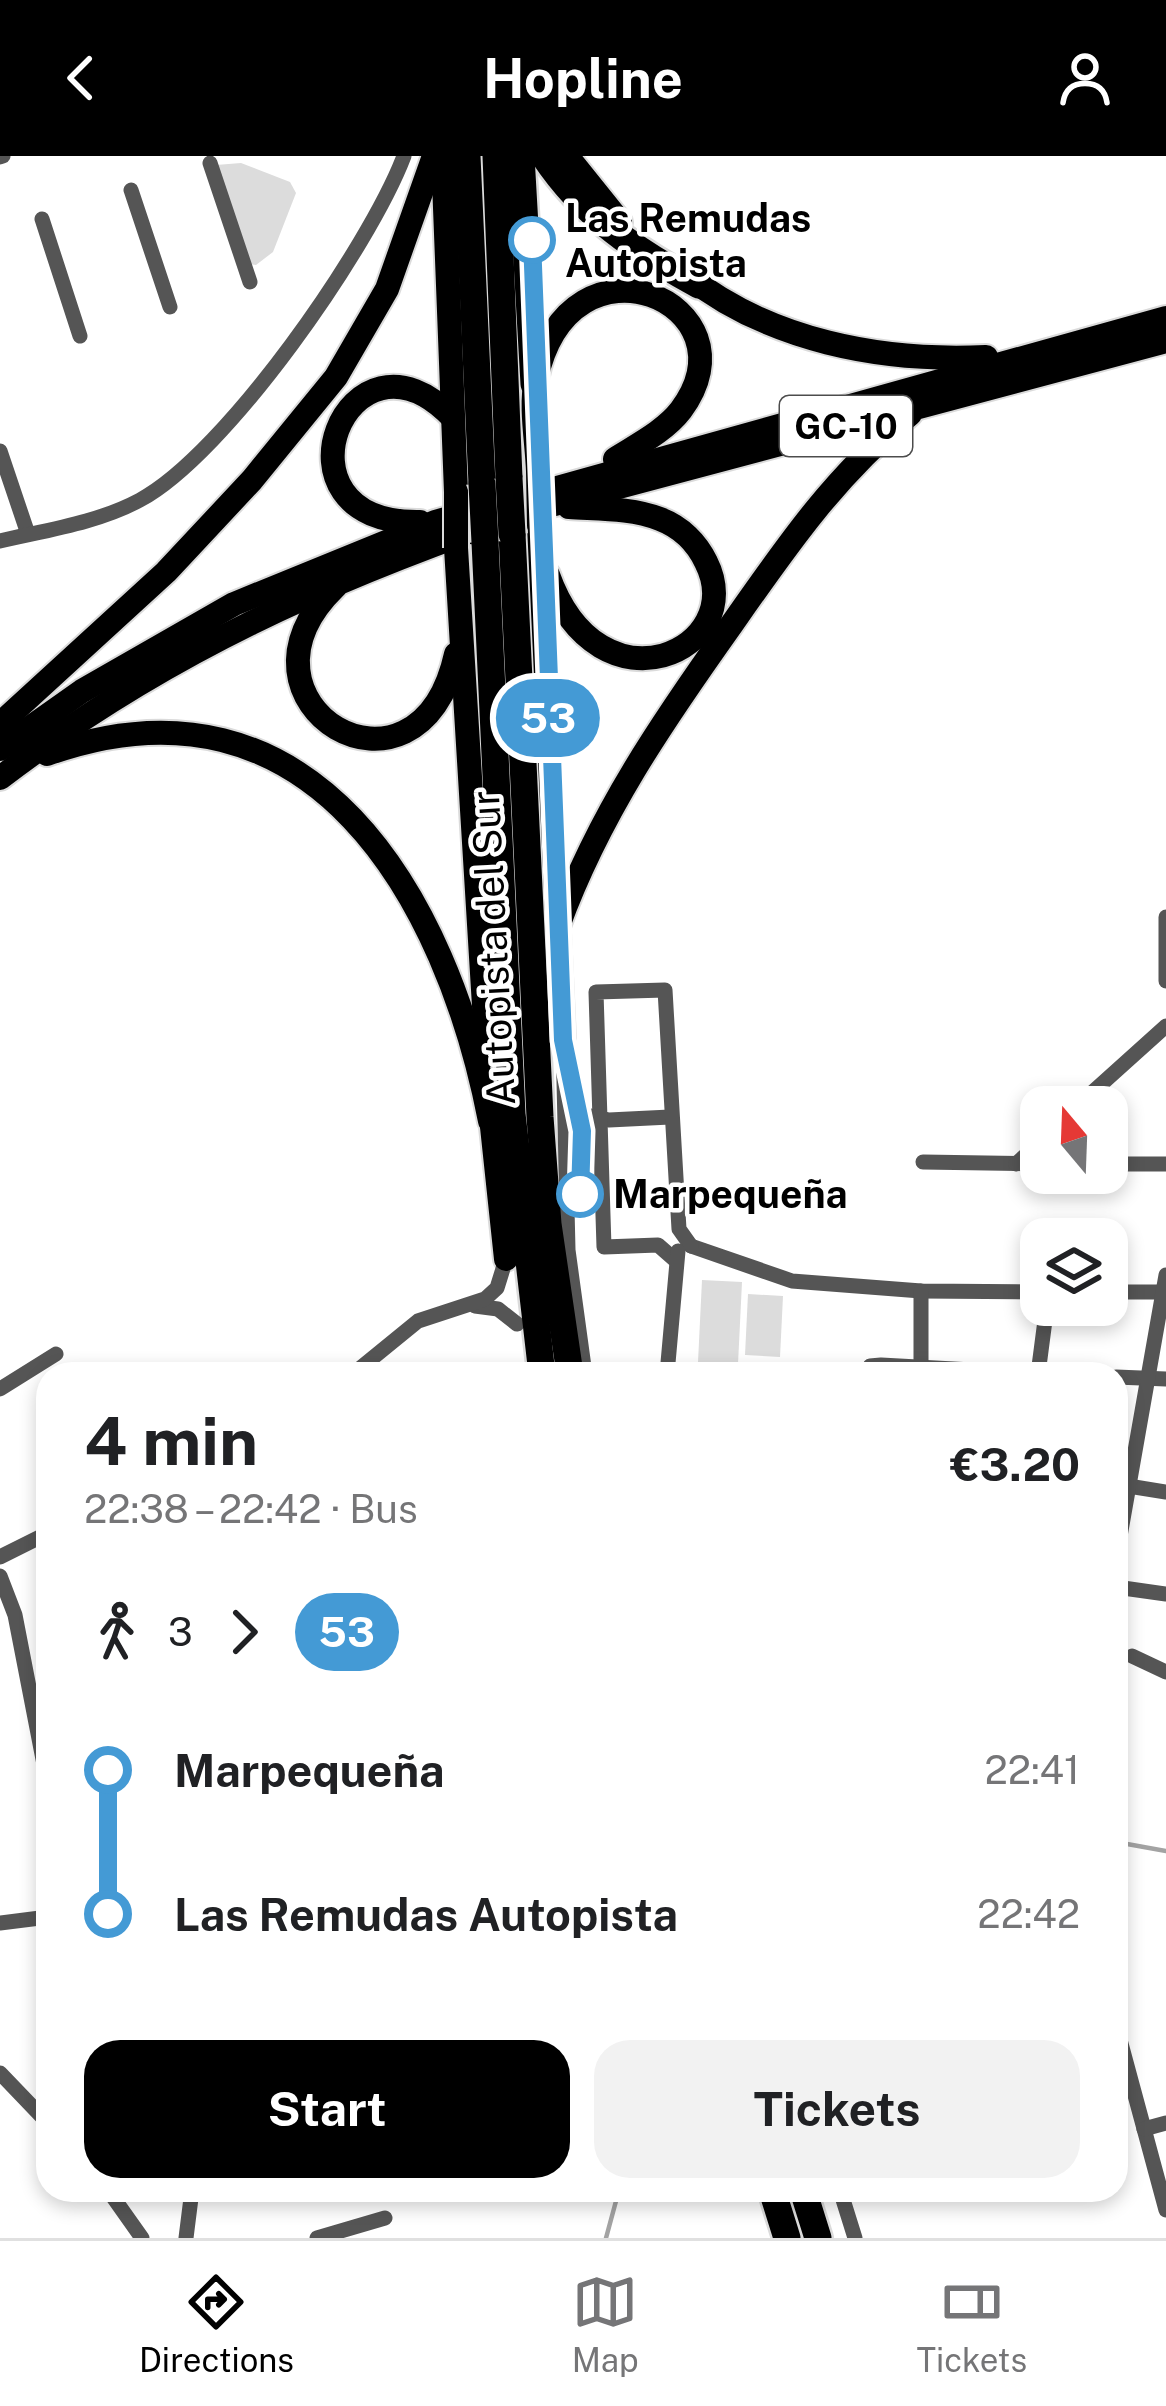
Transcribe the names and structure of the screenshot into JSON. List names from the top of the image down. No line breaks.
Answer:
{"streets":{"highway":["Autopista del Sur"],"main road":["GC-10"]},"crossings":[["GC-10","Autopista del Sur"]],"places":["Las Remudas Autopista","Marpequeña"],"lines":["bus line 53"],"north":"top","page":{"header":"Hopline","on_map":"53","heading":["4 min","22:38 – 22:42 · Bus","€3.20"],"legs":["3","53"],"list":[{"name":"Marpequeña","value":"22:41"},{"name":"Las Remudas Autopista","value":"22:42"}],"buttons":["Start","Tickets"],"tabs":["Directions","Map","Tickets"]}}
